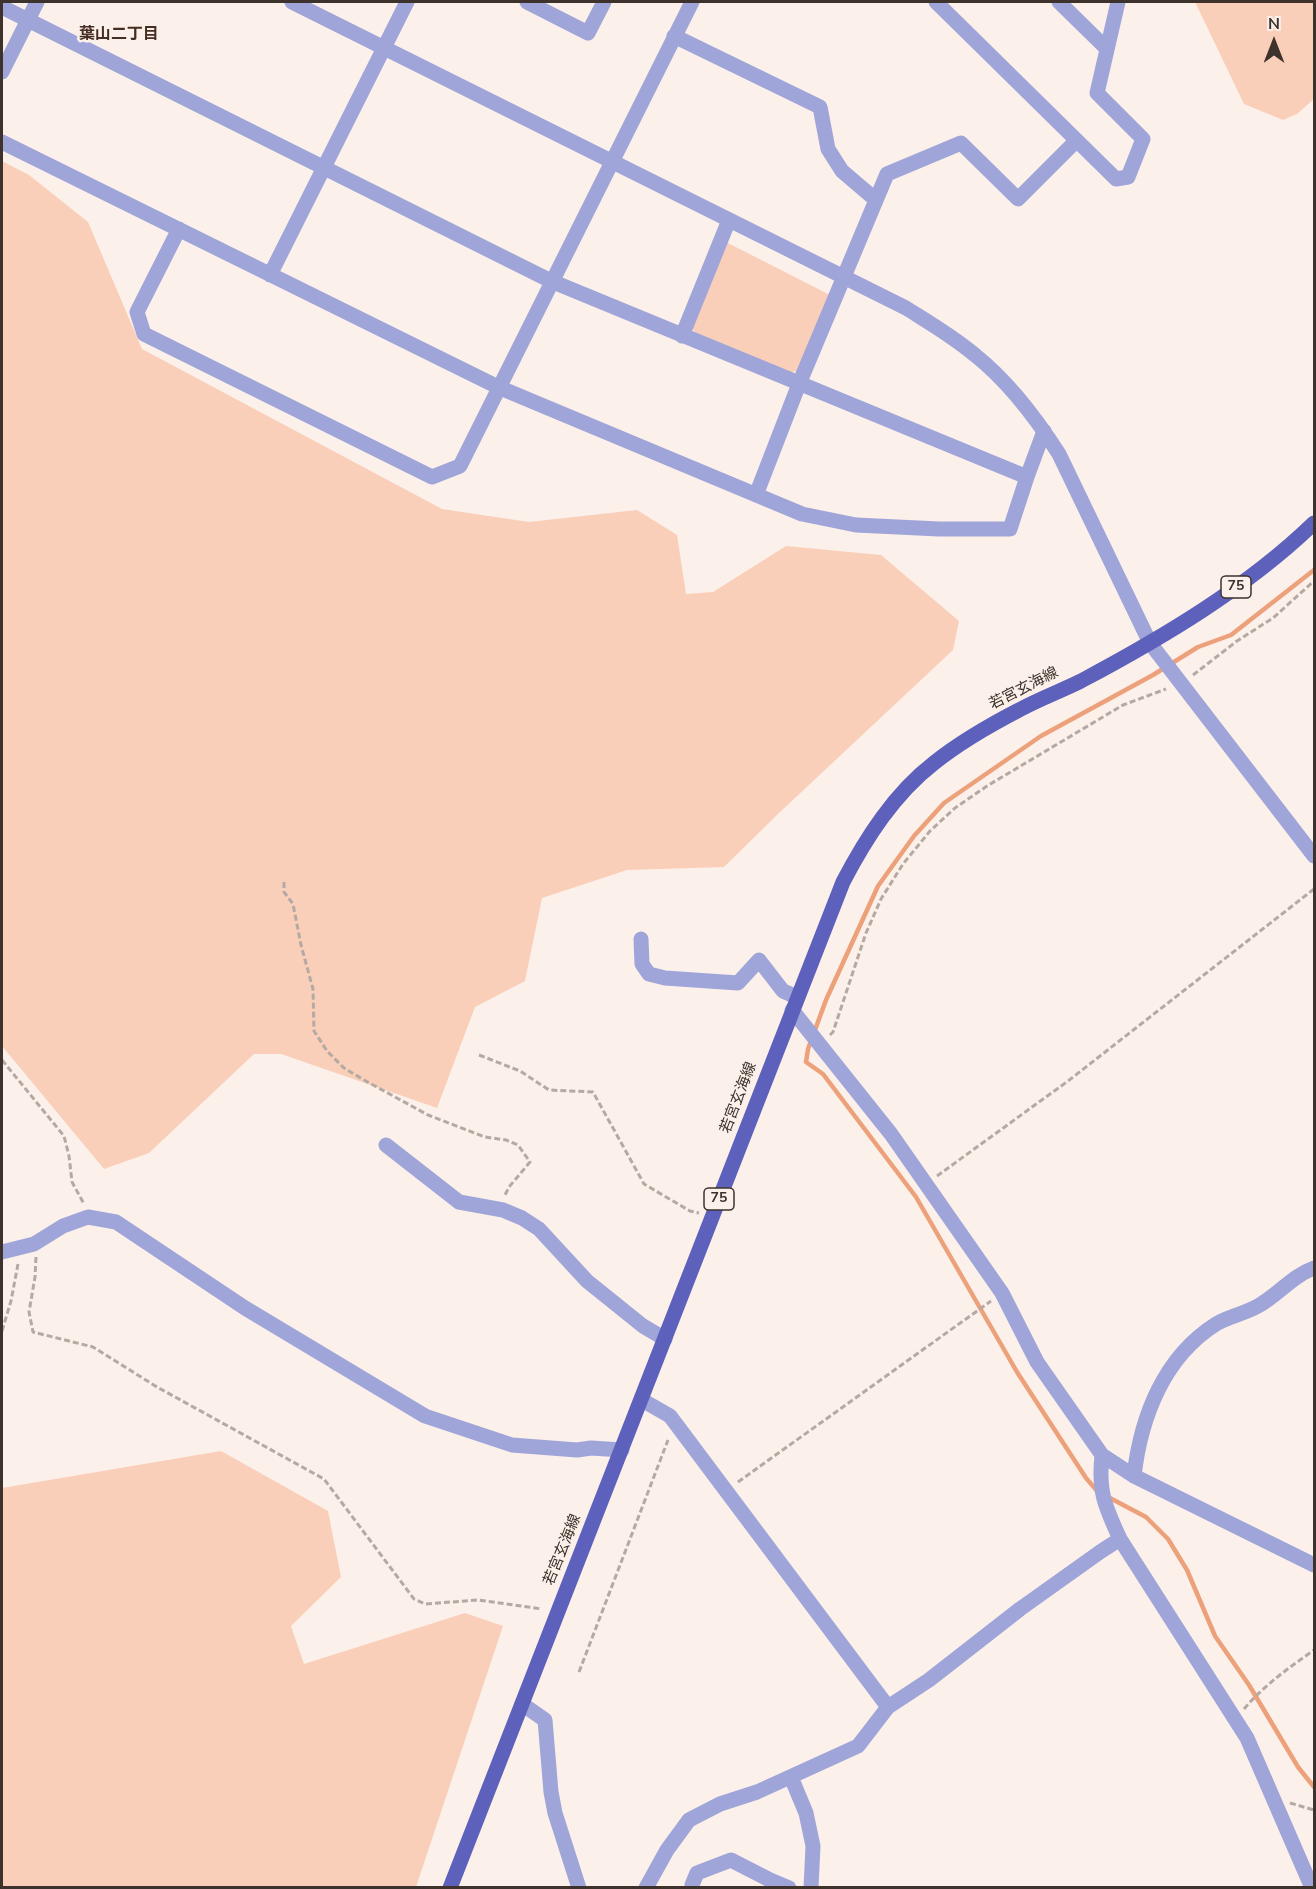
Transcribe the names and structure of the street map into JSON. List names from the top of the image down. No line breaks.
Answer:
{"streets":{"main road":["75","若宮玄海線"]},"districts":["葉山二丁目"],"north":"top"}
